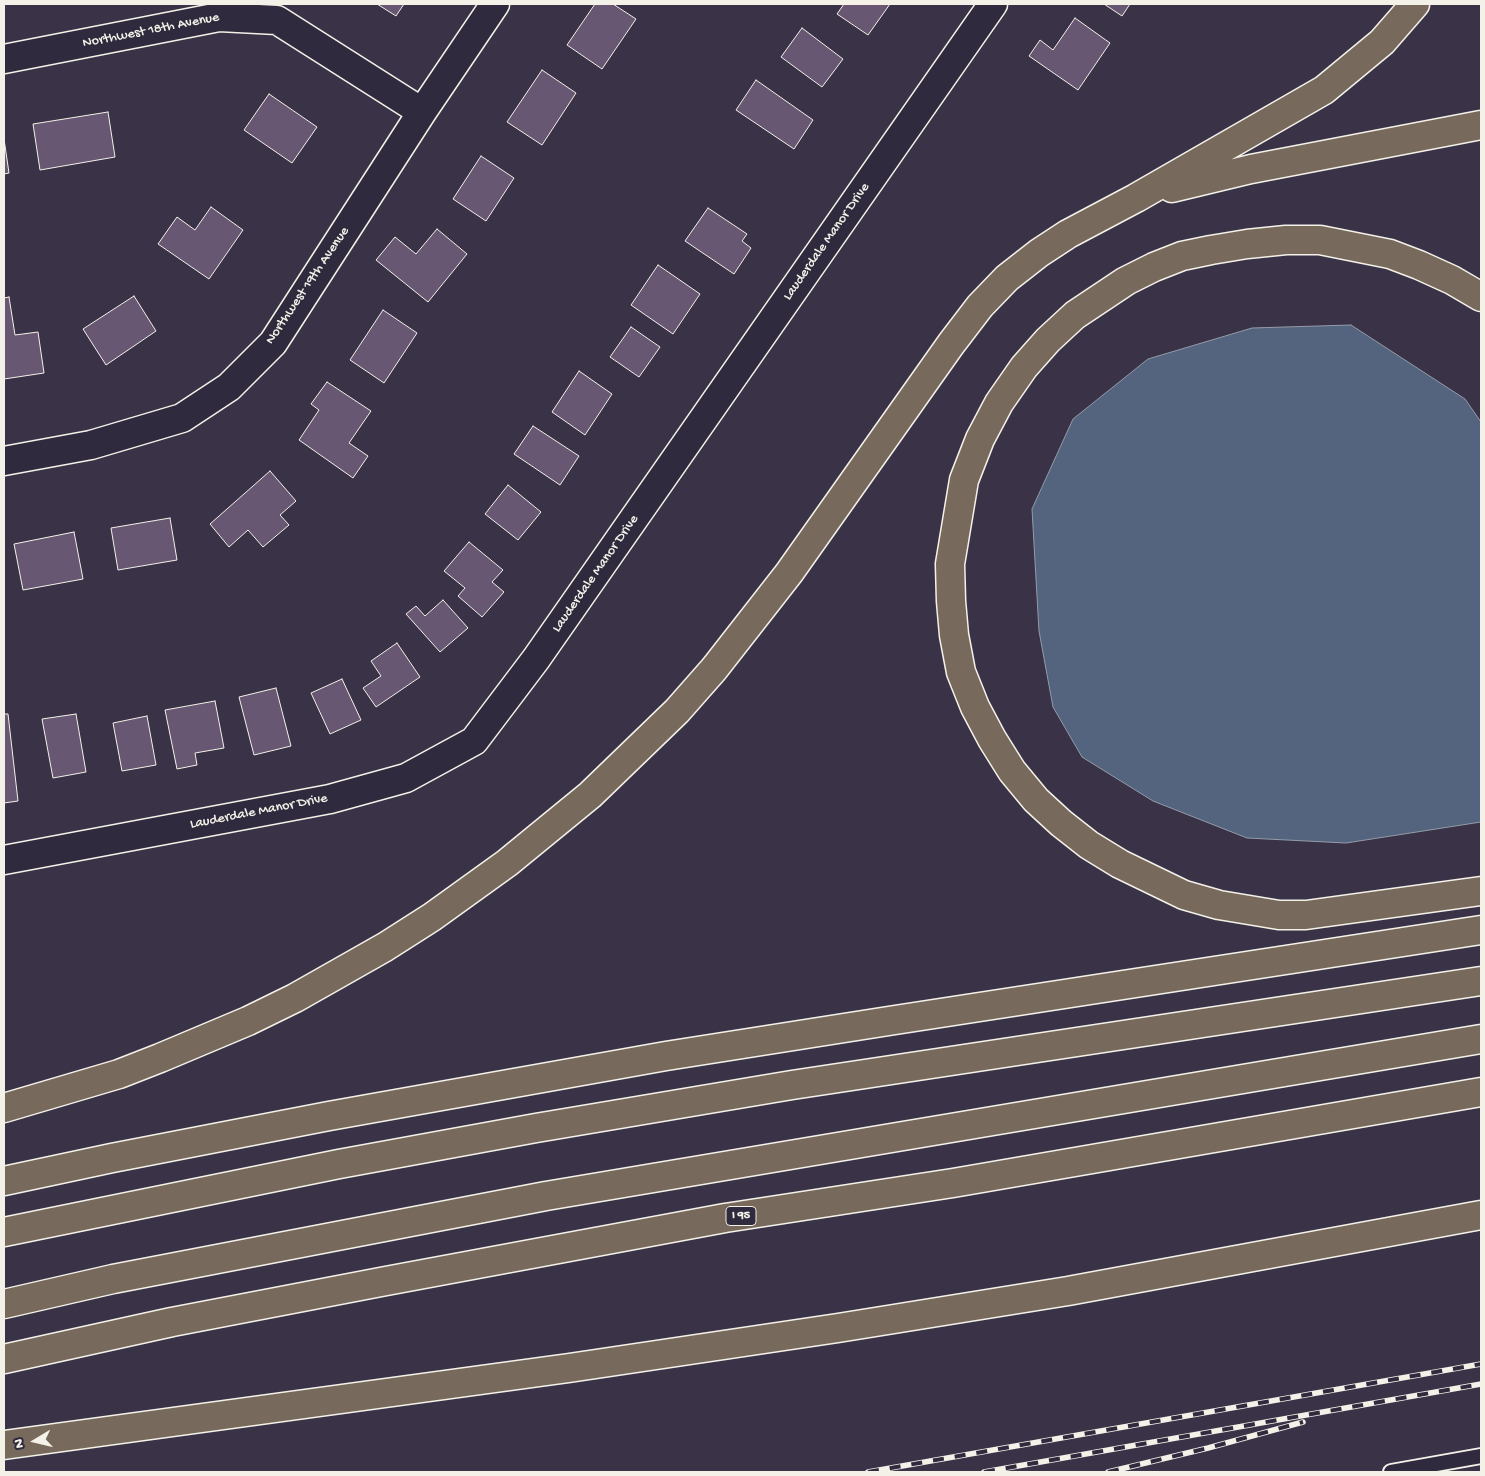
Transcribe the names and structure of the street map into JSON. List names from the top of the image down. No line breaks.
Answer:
{"streets":{"highway":["I 95"],"street":["Northwest 18th Avenue","Lauderdale Manor Drive","Northwest 19th Avenue"]},"crossings":[["Northwest 18th Avenue","Northwest 19th Avenue"]],"north":"left"}
